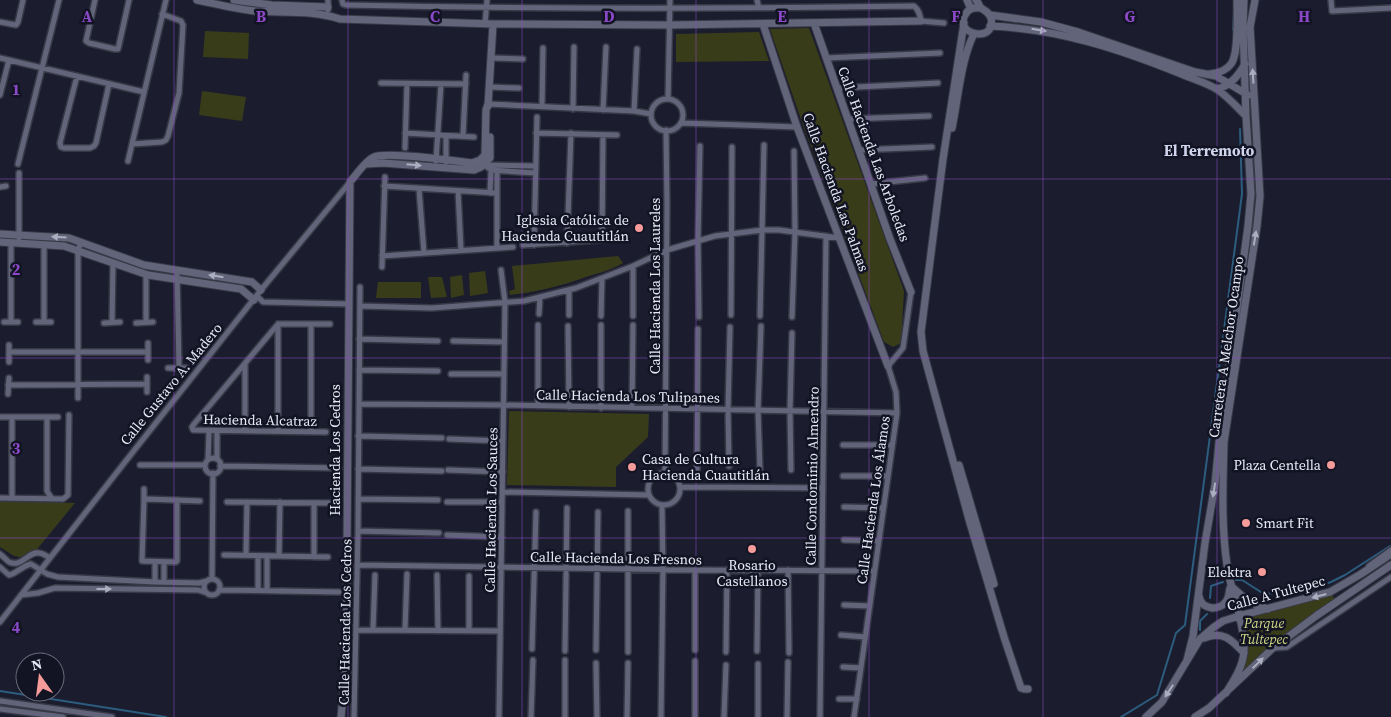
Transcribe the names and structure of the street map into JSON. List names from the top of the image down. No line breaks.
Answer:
{"streets":{"main road":["Calle Hacienda Las Arboledas","Calle Hacienda Las Palmas","Carretera A Melchor Ocampo","Calle Gustavo A. Madero","Hacienda Los Cedros","Calle A Tultepec"],"street":["Calle Hacienda Los Laureles","Calle Hacienda Los Tulipanes","Hacienda Alcatraz","Calle Condominio Almendro","Calle Hacienda Los Álamos","Calle Hacienda Los Sauces","Calle Hacienda Los Fresnos","Calle Hacienda Los Cedros"]},"crossings":[["Calle Hacienda Las Palmas","Calle Hacienda Los Álamos"],["Calle Hacienda Los Laureles","Calle Hacienda Los Tulipanes"],["Carretera A Melchor Ocampo","Calle A Tultepec"],["Calle Gustavo A. Madero","Hacienda Los Cedros"],["Calle Hacienda Los Tulipanes","Calle Condominio Almendro"],["Calle Hacienda Los Tulipanes","Calle Hacienda Los Álamos"],["Calle Hacienda Los Tulipanes","Calle Hacienda Los Sauces"],["Calle Hacienda Los Tulipanes","Calle Hacienda Los Cedros"],["Calle Condominio Almendro","Calle Hacienda Los Fresnos"],["Calle Hacienda Los Álamos","Calle Hacienda Los Fresnos"],["Calle Hacienda Los Sauces","Calle Hacienda Los Fresnos"],["Calle Hacienda Los Fresnos","Calle Hacienda Los Cedros"]],"districts":["El Terremoto"],"parks":["Parque Tultepec"],"places":["Iglesia Católica de Hacienda Cuautitlán","Plaza Centella","Casa de Cultura Hacienda Cuautitlán","Smart Fit","Rosario Castellanos","Elektra"],"north":"top","grid":{"columns":["A","B","C","D","E","F","G","H"],"rows":["1","2","3","4"]}}
